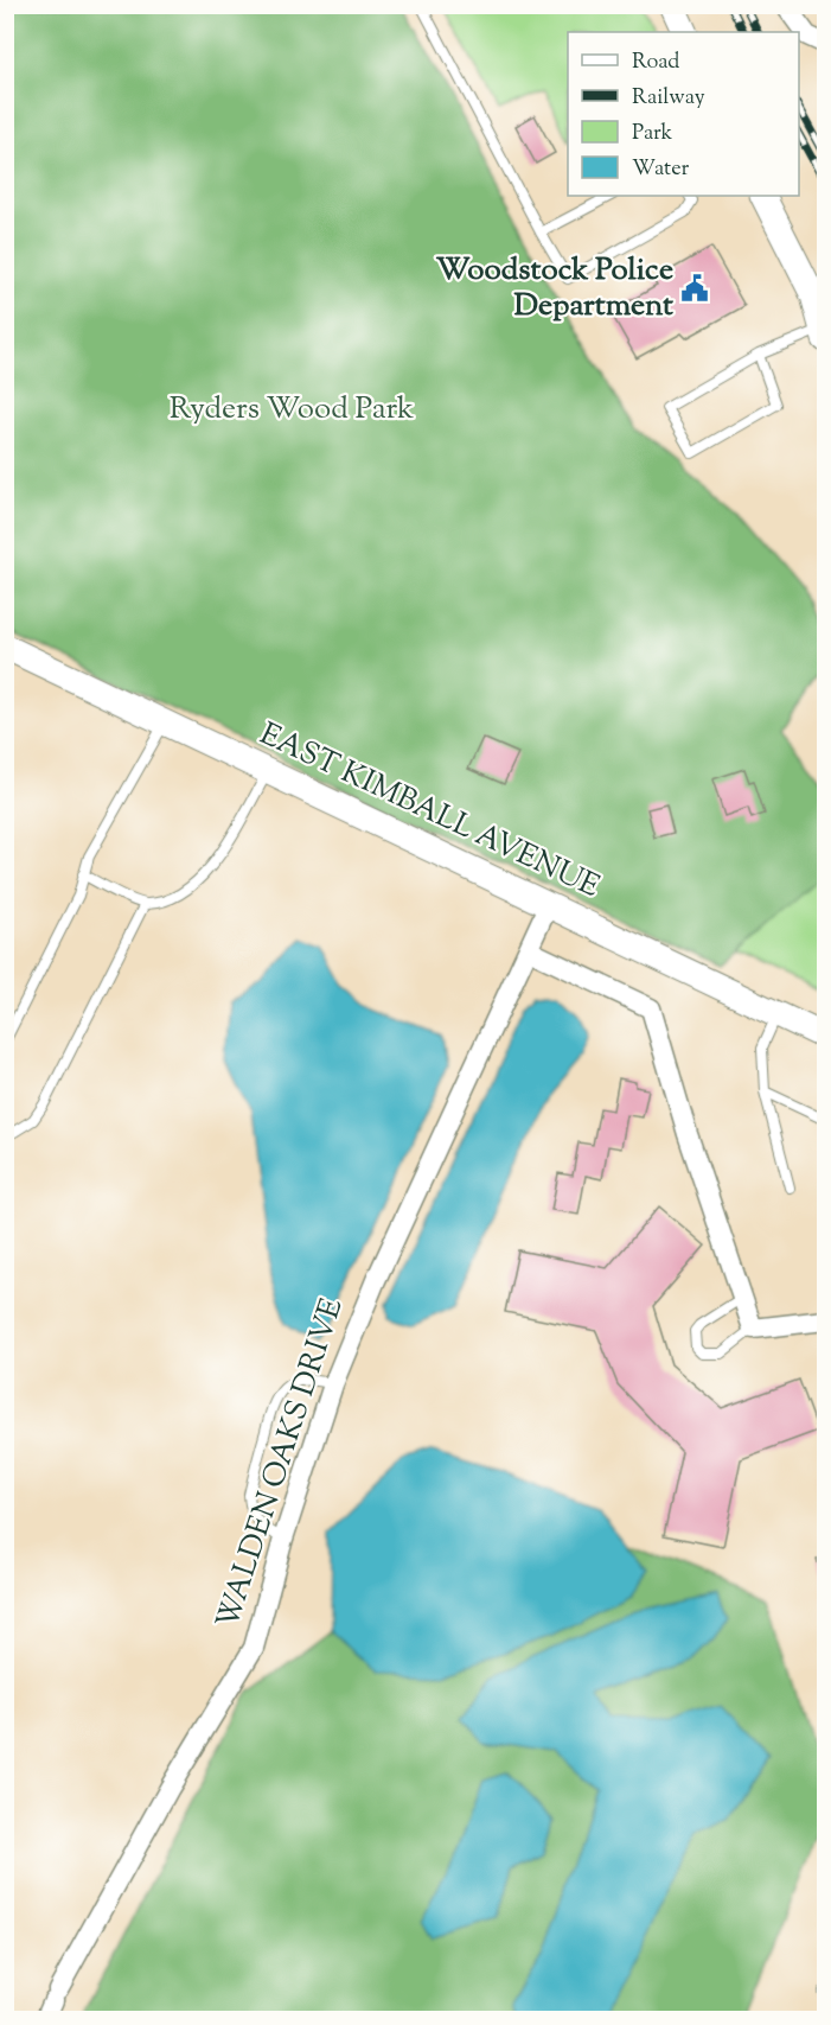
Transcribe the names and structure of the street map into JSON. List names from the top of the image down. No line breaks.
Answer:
{"streets":{"street":["EAST KIMBALL AVENUE","WALDEN OAKS DRIVE"]},"crossings":[["EAST KIMBALL AVENUE","WALDEN OAKS DRIVE"]],"parks":["Ryders Wood Park"],"places":{"public building":["Woodstock Police Department"]},"legend":["Road","Railway","Park","Water"]}
